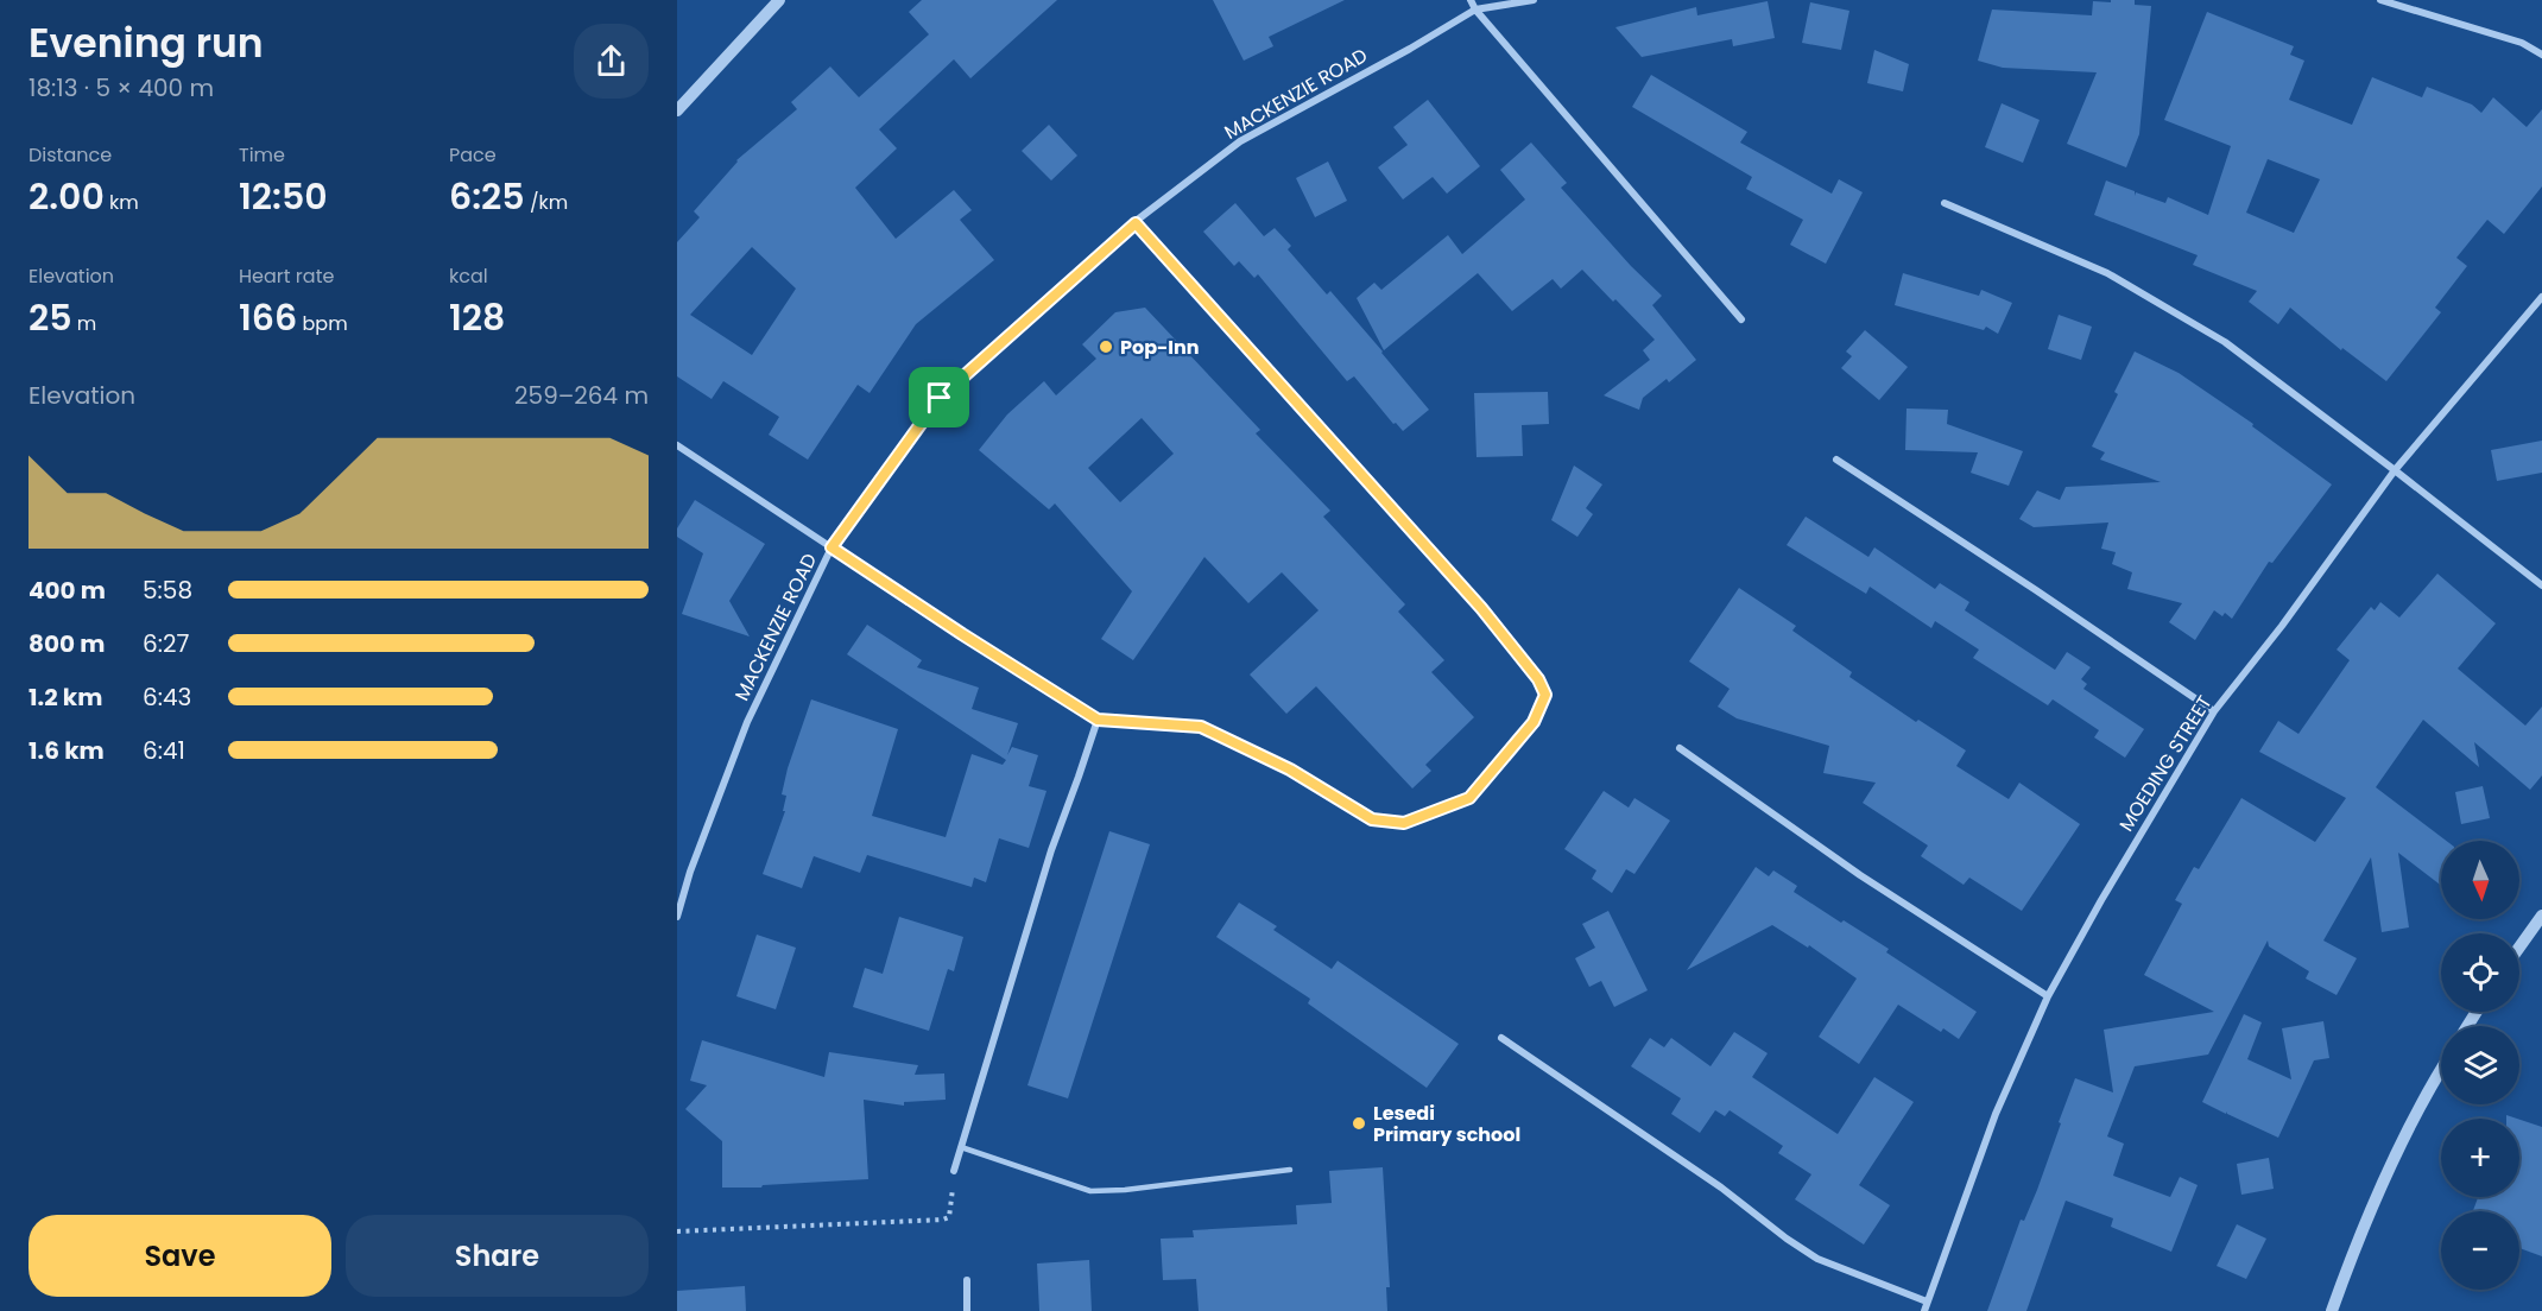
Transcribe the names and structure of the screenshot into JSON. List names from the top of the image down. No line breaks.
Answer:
{"streets":{"street":["MACKENZIE ROAD","MOEDING STREET"]},"places":["Pop-Inn","Lesedi Primary school"],"north":"bottom","page":{"heading":["Evening run","18:13 · 5 × 400 m"],"stats":[["Distance","2.00 km"],["Time","12:50"],["Pace","6:25 /km"],["Elevation","25 m"],["Heart rate","166 bpm"],["kcal","128"]],"chart":["Elevation","259–264 m"],"list":[{"name":"400 m","note":"5:58"},{"name":"800 m","note":"6:27"},{"name":"1.2 km","note":"6:43"},{"name":"1.6 km","note":"6:41"}],"map_buttons":["+","−"],"buttons":["Save","Share"]}}
